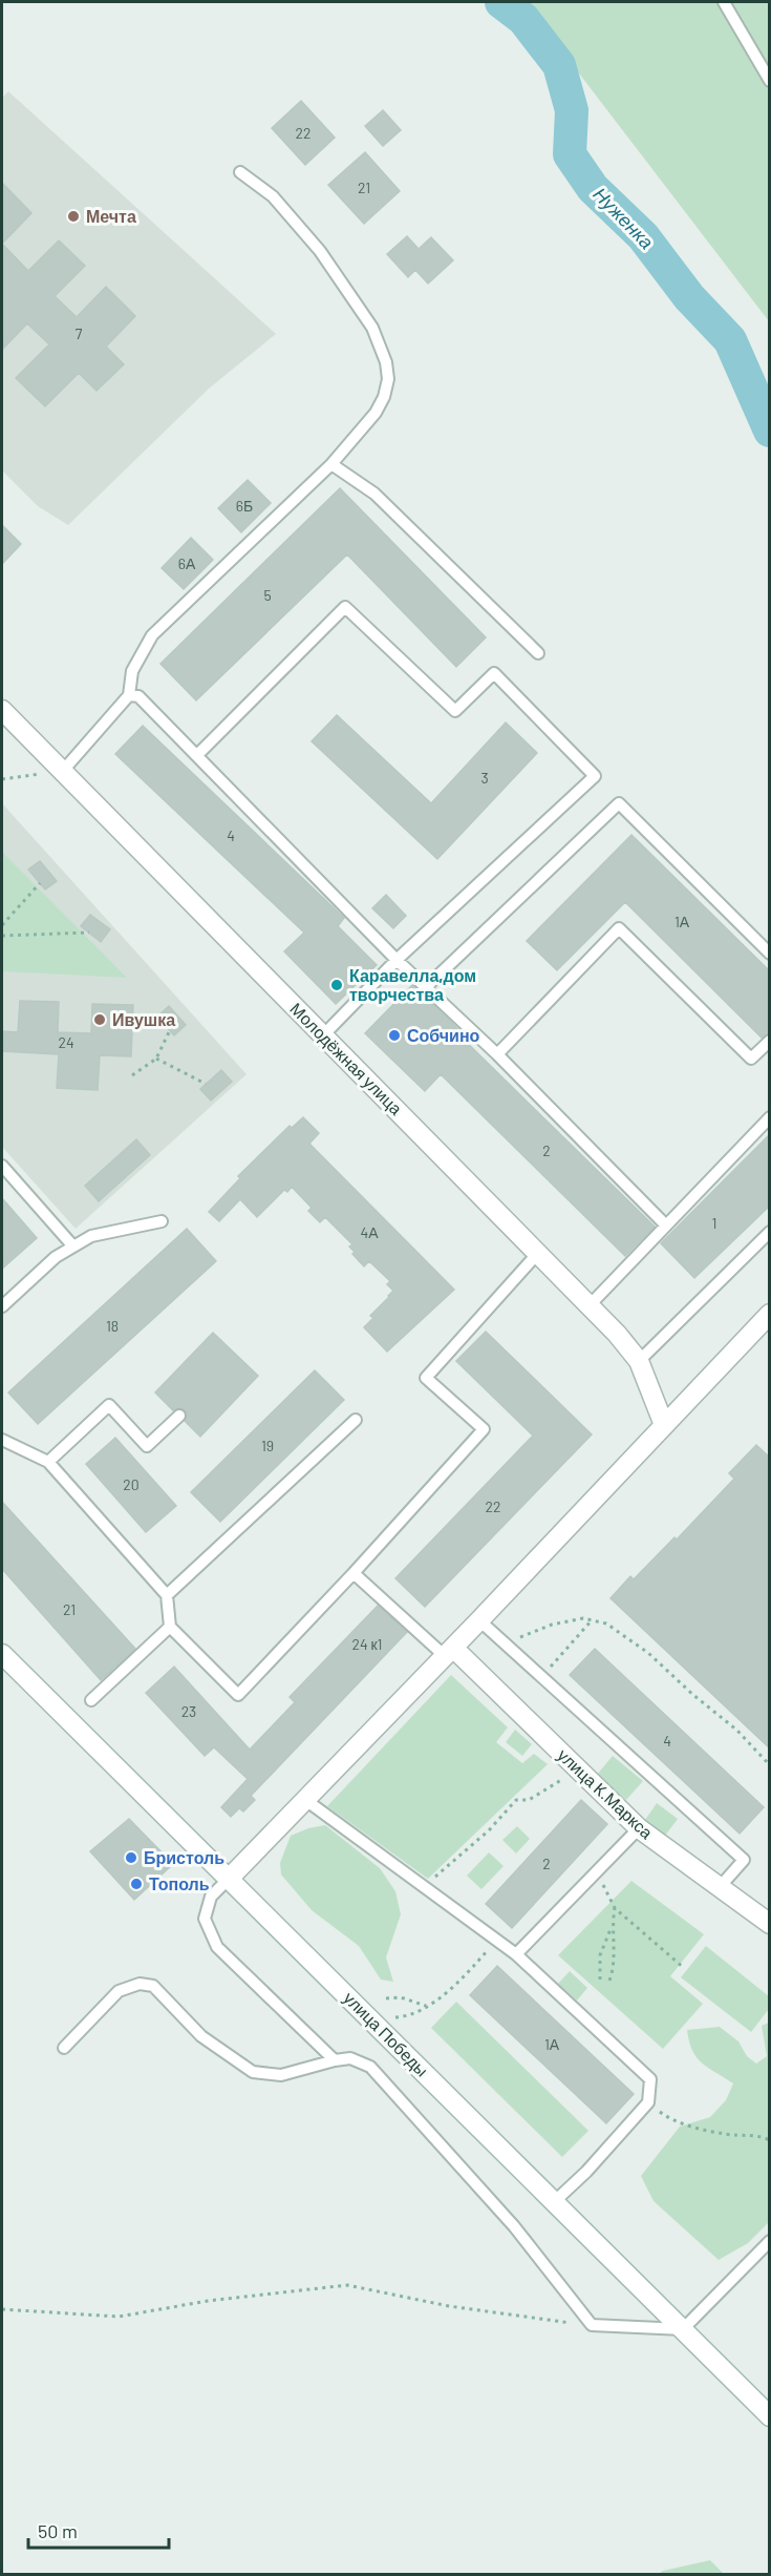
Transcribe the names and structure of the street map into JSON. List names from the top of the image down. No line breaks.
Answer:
{"streets":{"street":["Молодёжная улица","улица К.Маркса","улица Победы"]},"water":["Нуженка"],"places":["Мечта","Каравелла,дом творчества","Ивушка","Собчино","Бристоль","Тополь"],"house_numbers":["22","21","7","6Б","6А","5","3","4","1А","24","2","1","4А","18","19","20","22","21","24 к1","23","4","2","1А"],"scale_bar":"50 m"}
